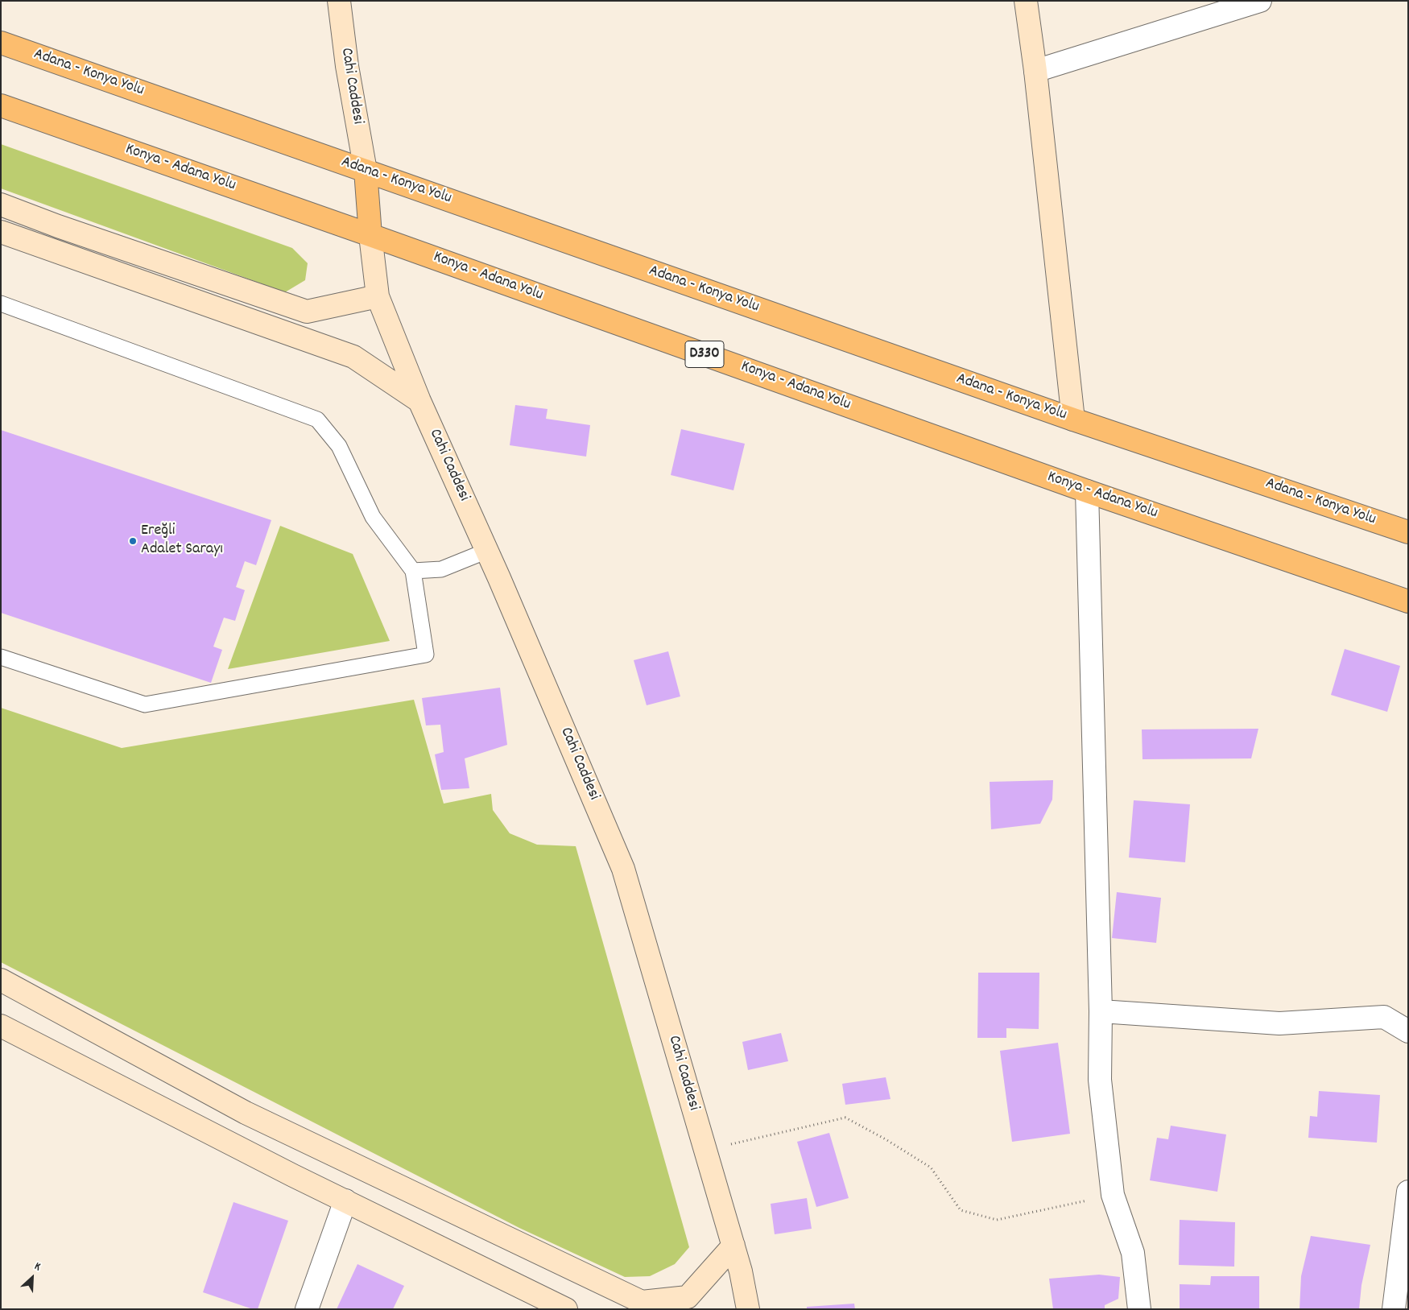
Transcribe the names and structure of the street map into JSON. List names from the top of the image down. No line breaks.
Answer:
{"streets":{"highway":["Adana - Konya Yolu","Konya - Adana Yolu","D330"],"main road":["Cahi Caddesi"]},"crossings":[["Adana - Konya Yolu","Cahi Caddesi"],["Cahi Caddesi","Konya - Adana Yolu"]],"places":["Ereğli Adalet Sarayı"],"north":"top right"}
